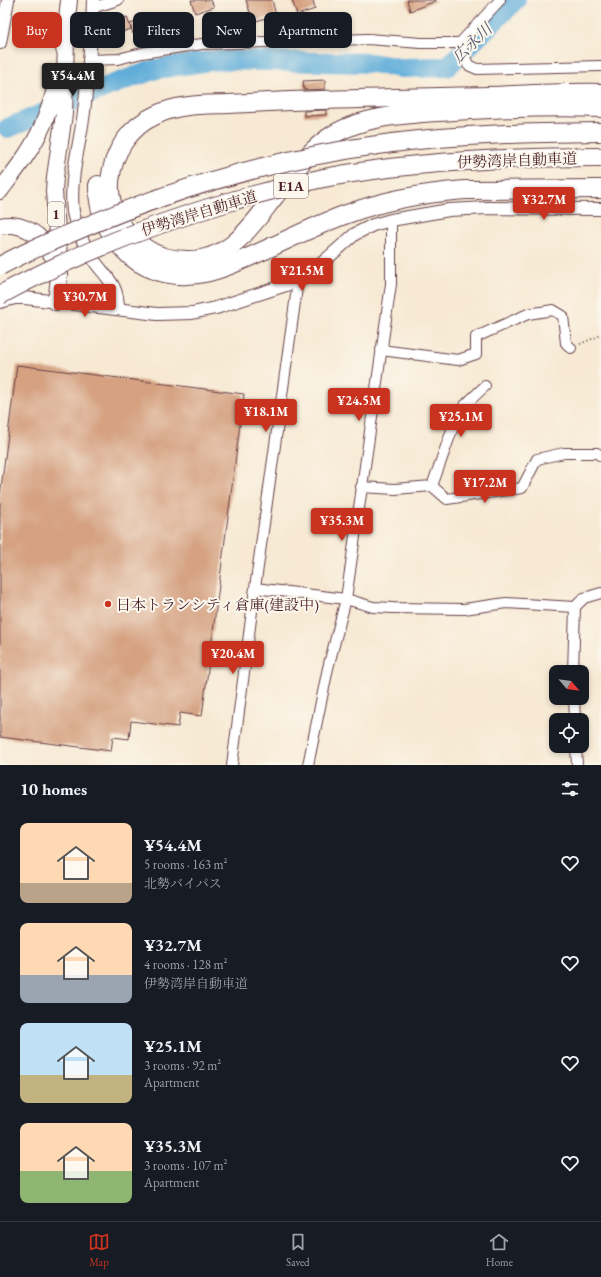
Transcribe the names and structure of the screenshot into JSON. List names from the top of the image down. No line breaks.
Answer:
{"streets":{"highway":["伊勢湾岸自動車道","E1A","1"]},"water":["広永川"],"places":["日本トランシティ倉庫(建設中)"],"north":"bottom right","page":{"chip":["Buy","Rent","Filters","New","Apartment"],"price":["¥54.4M","¥32.7M","¥21.5M","¥30.7M","¥24.5M","¥18.1M","¥25.1M","¥17.2M","¥35.3M","¥20.4M"],"heading":"10 homes","list":[{"name":"¥54.4M","note":"5 rooms · 163 m² · 北勢バイパス"},{"name":"¥32.7M","note":"4 rooms · 128 m² · 伊勢湾岸自動車道"},{"name":"¥25.1M","note":"3 rooms · 92 m² · Apartment"},{"name":"¥35.3M","note":"3 rooms · 107 m² · Apartment"}],"tabs":["Map","Saved","Home"]}}
